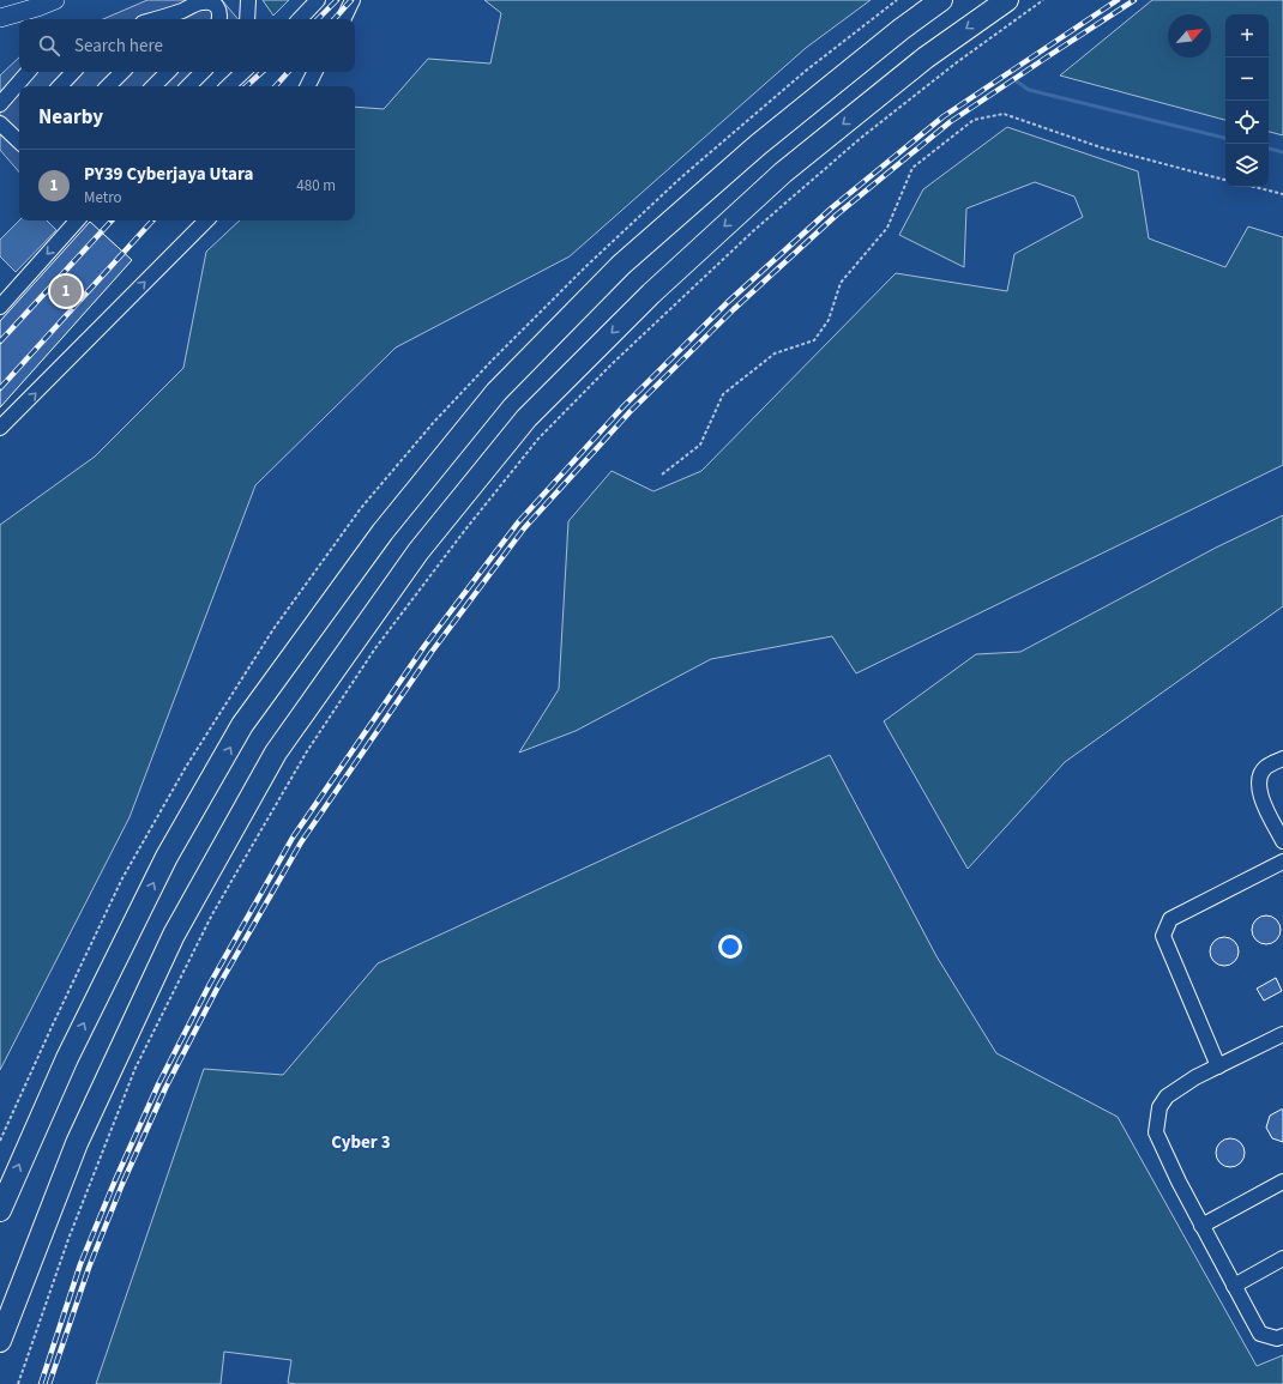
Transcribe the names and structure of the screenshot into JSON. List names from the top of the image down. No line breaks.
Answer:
{"districts":["Cyber 3"],"north":"top right","page":{"map_buttons":["+","−"],"search":"Search here","heading":"Nearby","list":[{"mark":"1","name":"PY39 Cyberjaya Utara","note":"Metro","value":"480 m"}],"pins":"1"}}
